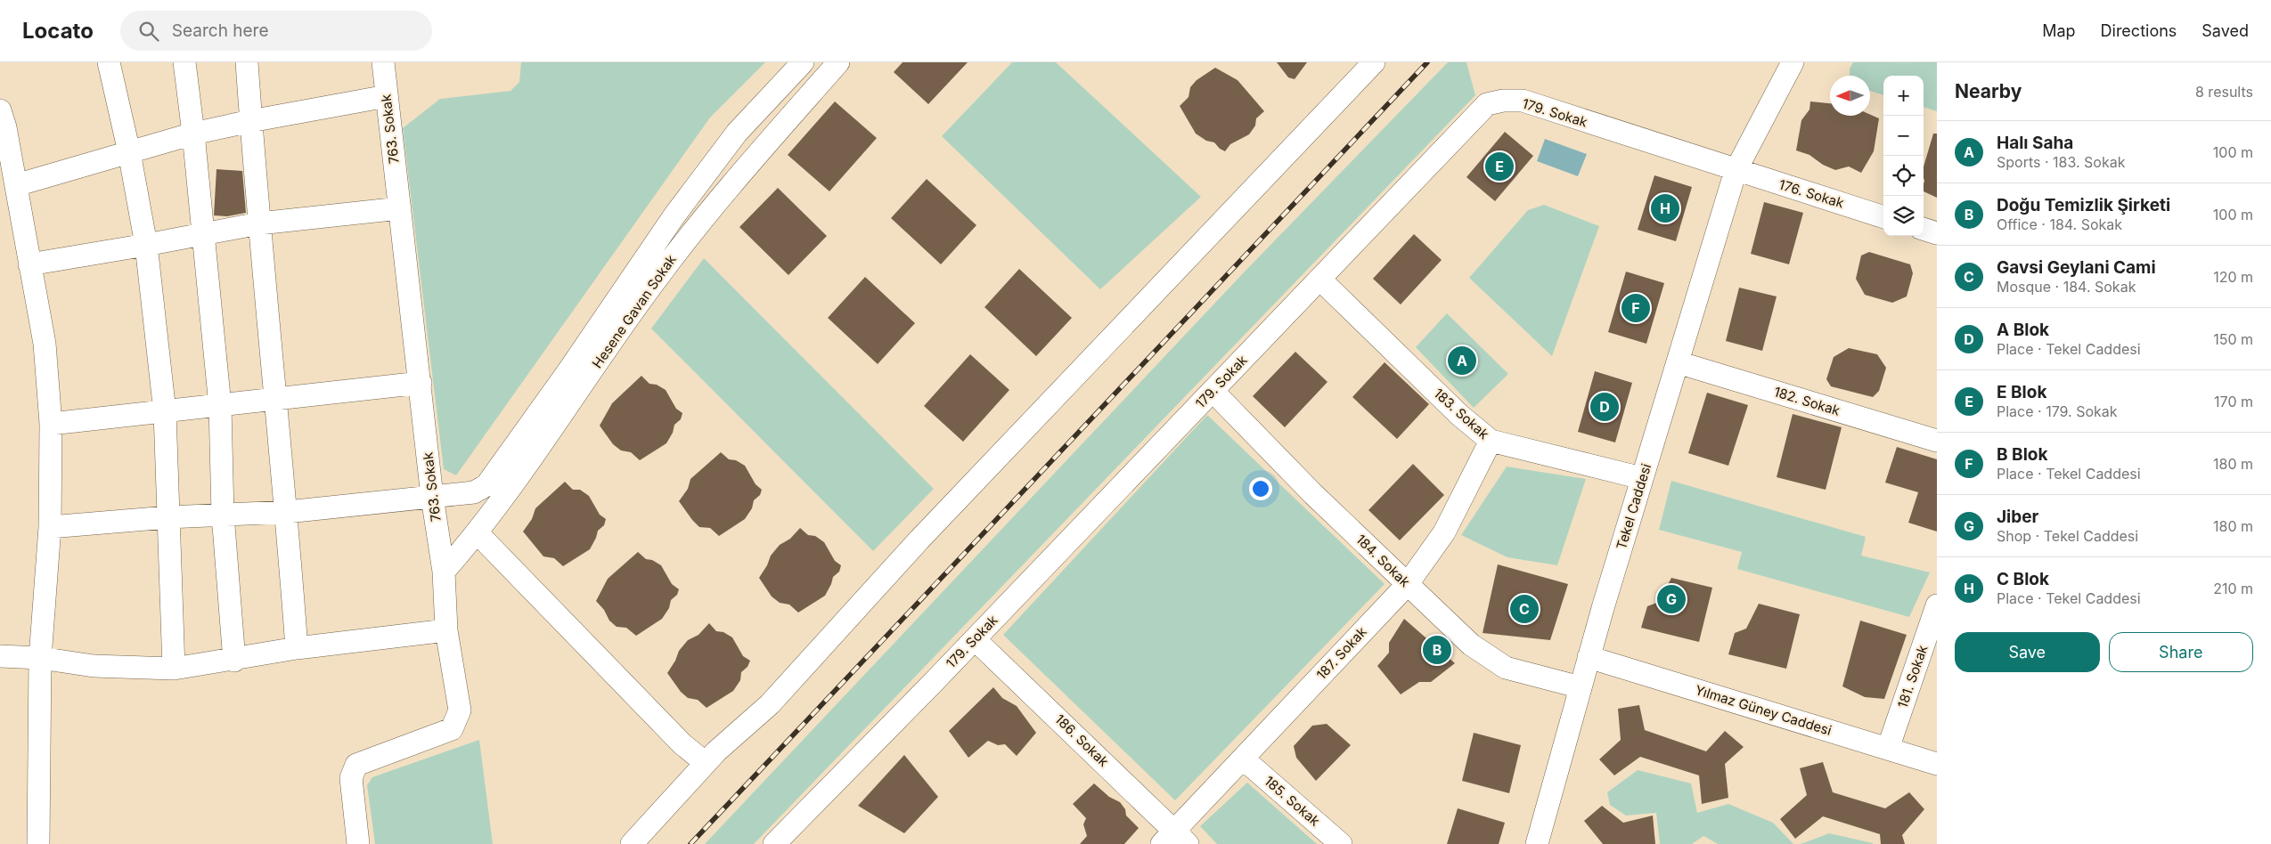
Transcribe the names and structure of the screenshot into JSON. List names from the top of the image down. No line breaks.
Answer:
{"streets":{"street":["179. Sokak","763. Sokak","176. Sokak","Hesene Gavan Sokak","182. Sokak","183. Sokak","Tekel Caddesi","184. Sokak","187. Sokak","181. Sokak","Yılmaz Güney Caddesi","186. Sokak","185. Sokak"]},"crossings":[["179. Sokak","176. Sokak"],["179. Sokak","183. Sokak"],["179. Sokak","Tekel Caddesi"],["179. Sokak","184. Sokak"],["179. Sokak","186. Sokak"],["763. Sokak","Hesene Gavan Sokak"],["176. Sokak","Tekel Caddesi"],["182. Sokak","Tekel Caddesi"],["183. Sokak","Tekel Caddesi"],["183. Sokak","187. Sokak"],["Tekel Caddesi","184. Sokak"],["Tekel Caddesi","Yılmaz Güney Caddesi"],["184. Sokak","187. Sokak"],["187. Sokak","186. Sokak"],["187. Sokak","185. Sokak"],["181. Sokak","Yılmaz Güney Caddesi"]],"north":"left","page":{"header":"Locato","search":"Search here","nav":["Map","Directions","Saved"],"heading":["Nearby","8 results"],"map_buttons":["+","−"],"list":[{"mark":"A","name":"Halı Saha","note":"Sports · 183. Sokak","value":"100 m"},{"mark":"B","name":"Doğu Temizlik Şirketi","note":"Office · 184. Sokak","value":"100 m"},{"mark":"C","name":"Gavsi Geylani Cami","note":"Mosque · 184. Sokak","value":"120 m"},{"mark":"D","name":"A Blok","note":"Place · Tekel Caddesi","value":"150 m"},{"mark":"E","name":"E Blok","note":"Place · 179. Sokak","value":"170 m"},{"mark":"F","name":"B Blok","note":"Place · Tekel Caddesi","value":"180 m"},{"mark":"G","name":"Jiber","note":"Shop · Tekel Caddesi","value":"180 m"},{"mark":"H","name":"C Blok","note":"Place · Tekel Caddesi","value":"210 m"}],"pins":["E","H","F","A","D","G","C","B"],"buttons":["Save","Share"]}}
